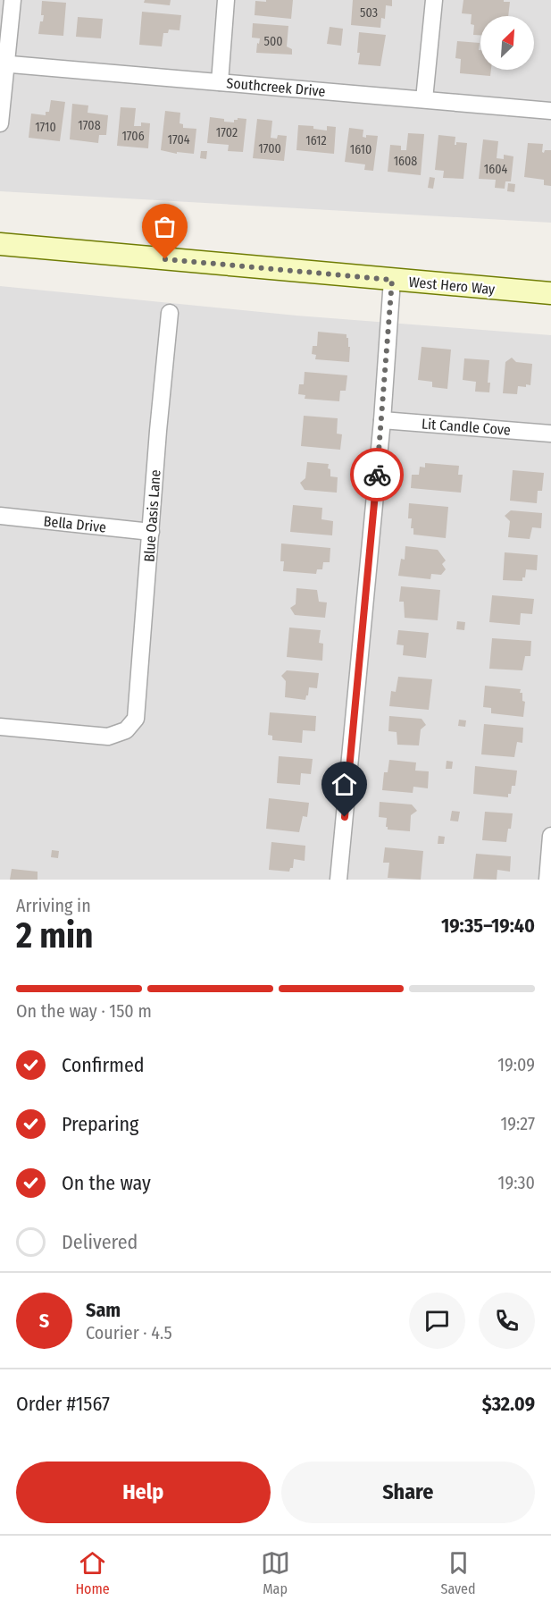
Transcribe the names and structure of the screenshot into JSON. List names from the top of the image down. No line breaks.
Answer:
{"streets":{"main road":["West Hero Way"],"street":["Southcreek Drive","Lit Candle Cove","Blue Oasis Lane","Bella Drive"]},"crossings":[["Blue Oasis Lane","Bella Drive"]],"house_numbers":["503","500","1708","1710","1702","1706","1704","1612","1700","1610","1608","1604"],"north":"top right","page":{"heading":["2 min","Arriving in","19:35–19:40"],"panel":["Sam","Courier · 4.5","Order #1567","$32.09"],"bar":"On the way · 150 m","list":[["Confirmed","19:09"],["Preparing","19:27"],["On the way","19:30"],"Delivered"],"round":"S","buttons":["Help","Share"],"tabs":["Home","Map","Saved"]}}
